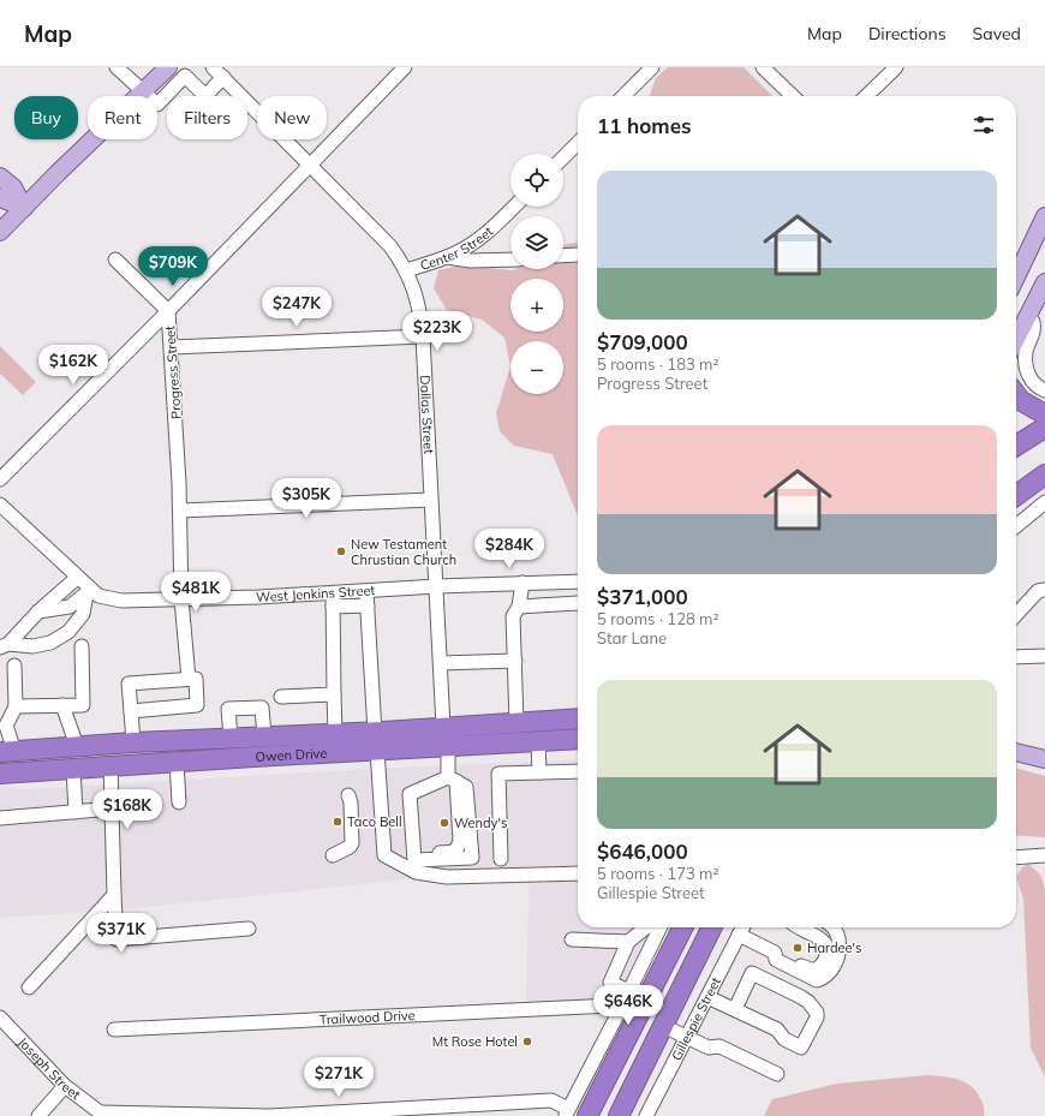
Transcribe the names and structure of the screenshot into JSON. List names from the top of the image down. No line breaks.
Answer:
{"streets":{"highway":["Owen Drive","Gillespie Street"],"street":["Center Street","Progress Street","Dallas Street","West Jenkins Street","Trailwood Drive","Joseph Street"]},"crossings":[["Center Street","Dallas Street"],["Progress Street","Dallas Street"],["Progress Street","West Jenkins Street"],["Dallas Street","West Jenkins Street"],["Dallas Street","Owen Drive"]],"places":["New Testament Chrustian Church","Taco Bell","Wendy's","Hardee's","Mt Rose Hotel"],"page":{"header":"Map","nav":["Map","Directions","Saved"],"chip":["Buy","Rent","Filters","New"],"heading":"11 homes","map_buttons":["+","−"],"list":[{"name":"$709,000","note":"5 rooms · 183 m² · Progress Street"},{"name":"$371,000","note":"5 rooms · 128 m² · Star Lane"},{"name":"$646,000","note":"5 rooms · 173 m² · Gillespie Street"}],"price":["$709K","$247K","$223K","$162K","$305K","$284K","$481K","$168K","$371K","$646K","$271K"]}}
